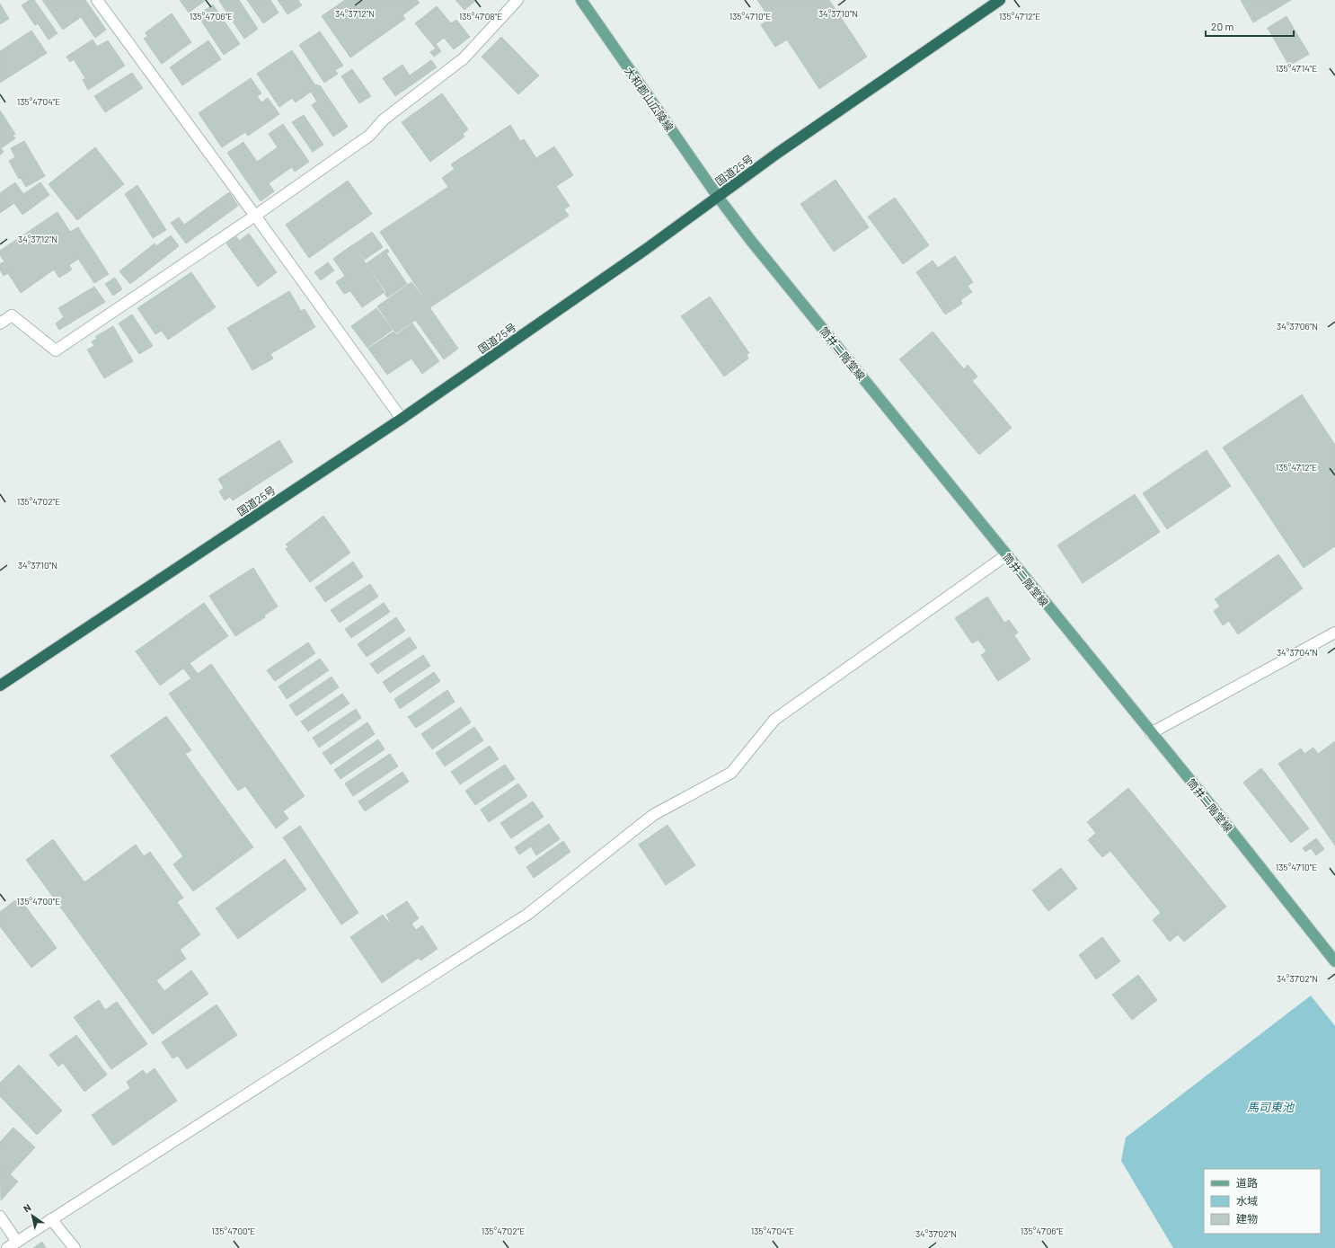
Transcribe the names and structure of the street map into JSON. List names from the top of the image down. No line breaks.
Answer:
{"streets":{"highway":["国道25号"],"main road":["大和郡山広陵線","筒井二階堂線"]},"crossings":[["大和郡山広陵線","国道25号"],["大和郡山広陵線","筒井二階堂線"],["国道25号","筒井二階堂線"]],"water":["馬司東池"],"legend":["道路","水域","建物"],"scale_bar":"20 m","north":"top left","coordinates":["34°37'12\"N","34°37'10\"N","135°47'06\"E","135°47'08\"E","135°47'10\"E","135°47'12\"E","135°47'14\"E","135°47'04\"E","34°37'06\"N","135°47'02\"E","34°37'04\"N","135°47'00\"E","34°37'02\"N"]}
